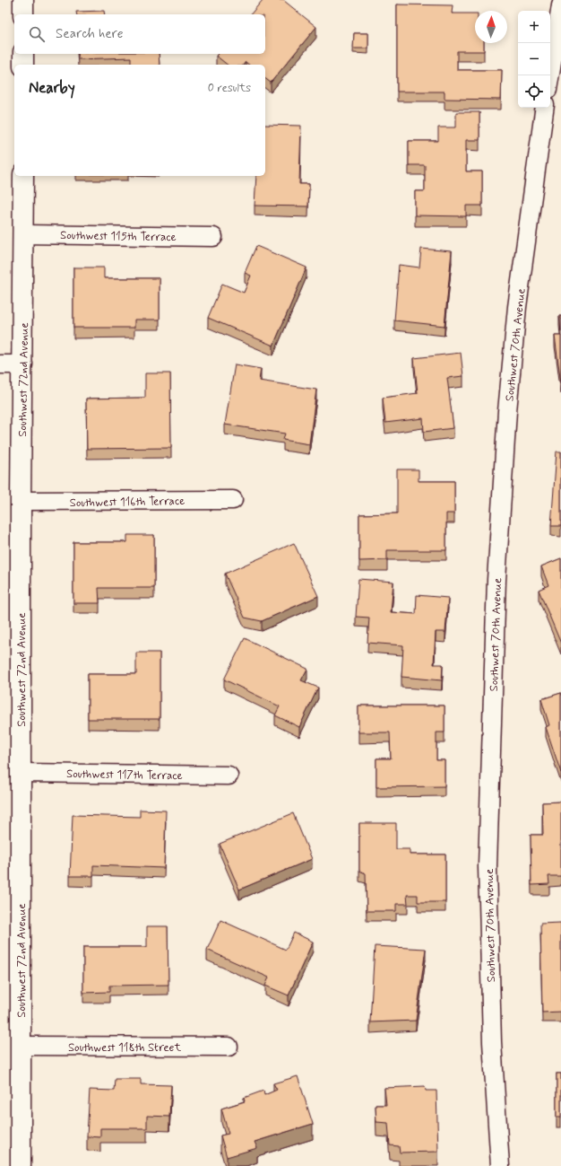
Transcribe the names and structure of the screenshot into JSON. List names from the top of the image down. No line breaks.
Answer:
{"streets":{"street":["Southwest 115th Terrace","Southwest 70th Avenue","Southwest 72nd Avenue","Southwest 116th Terrace","Southwest 117th Terrace","Southwest 118th Street"]},"crossings":[["Southwest 115th Terrace","Southwest 72nd Avenue"],["Southwest 72nd Avenue","Southwest 116th Terrace"],["Southwest 72nd Avenue","Southwest 117th Terrace"],["Southwest 72nd Avenue","Southwest 118th Street"]],"north":"top","page":{"map_buttons":["+","−"],"search":"Search here","heading":["Nearby","0 results"]}}
